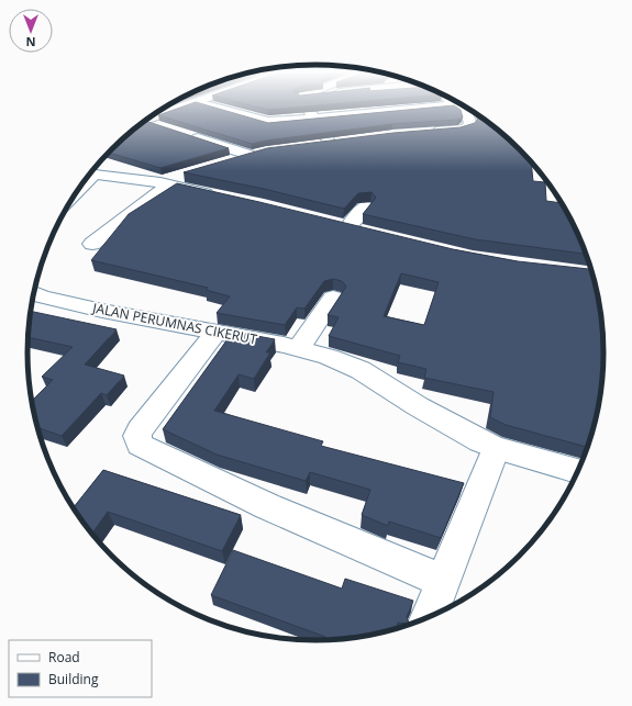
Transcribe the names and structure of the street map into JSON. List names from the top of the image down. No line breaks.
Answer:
{"streets":{"street":["JALAN PERUMNAS CIKERUT"]},"legend":["Road","Building"],"north":"bottom"}
